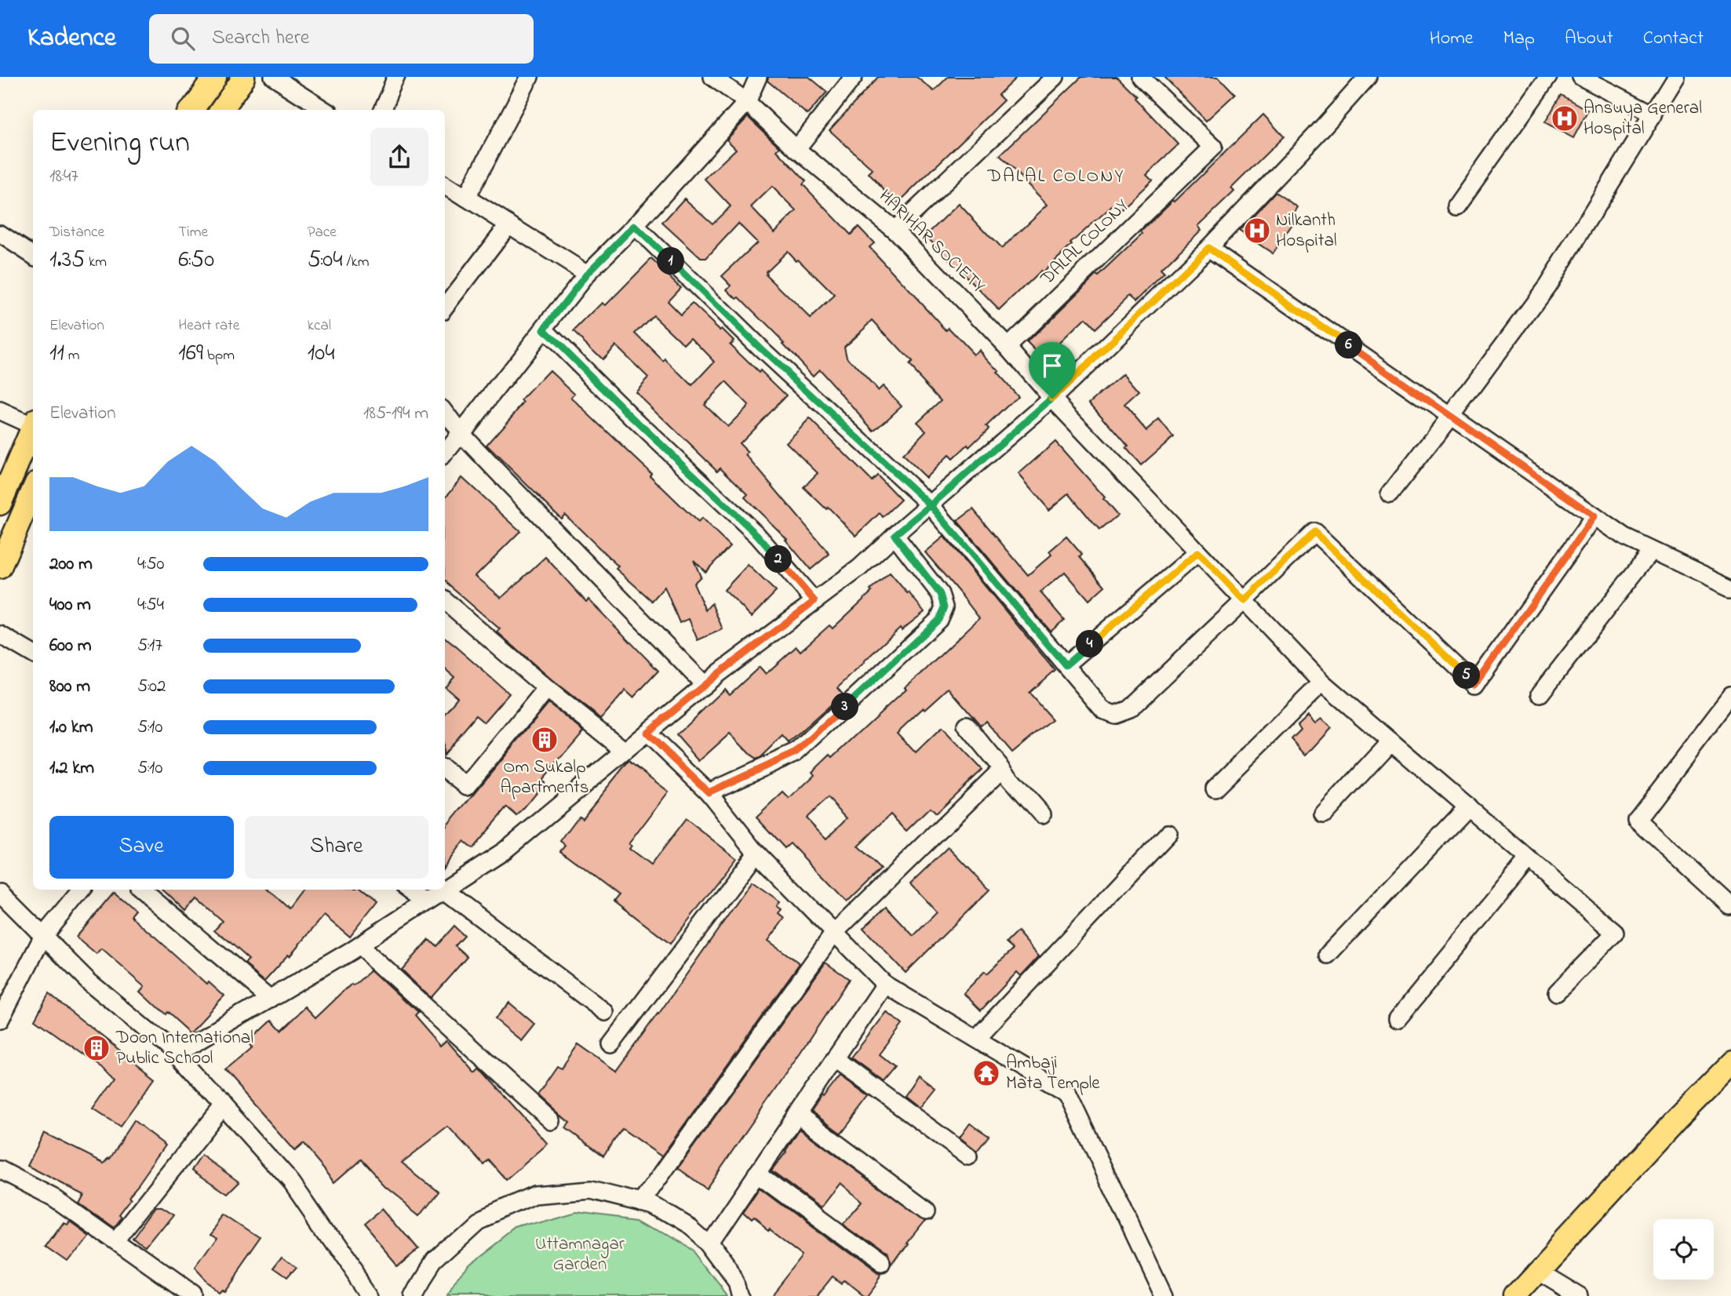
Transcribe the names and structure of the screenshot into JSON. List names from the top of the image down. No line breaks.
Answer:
{"streets":{"street":["HARIHAR SOCIETY","DALAL COLONY"]},"crossings":[["HARIHAR SOCIETY","DALAL COLONY"]],"districts":["DALAL COLONY"],"parks":["Uttamnagar Garden"],"places":{"hospital":["Ansuya General Hospital","Nilkanth Hospital"],"building":["Om Sukalp Apartments","Doon International Public School"],"temple":["Ambaji Mata Temple"]},"page":{"header":"Kadence","search":"Search here","nav":["Home","Map","About","Contact"],"heading":["Evening run","18:47"],"stats":[["Distance","1.35 km"],["Time","6:50"],["Pace","5:04 /km"],["Elevation","11 m"],["Heart rate","169 bpm"],["kcal","104"]],"pins":["1","6","2","4","5","3"],"chart":["Elevation","185–194 m"],"list":[{"name":"200 m","note":"4:50"},{"name":"400 m","note":"4:54"},{"name":"600 m","note":"5:17"},{"name":"800 m","note":"5:02"},{"name":"1.0 km","note":"5:10"},{"name":"1.2 km","note":"5:10"}],"buttons":["Save","Share"]}}
